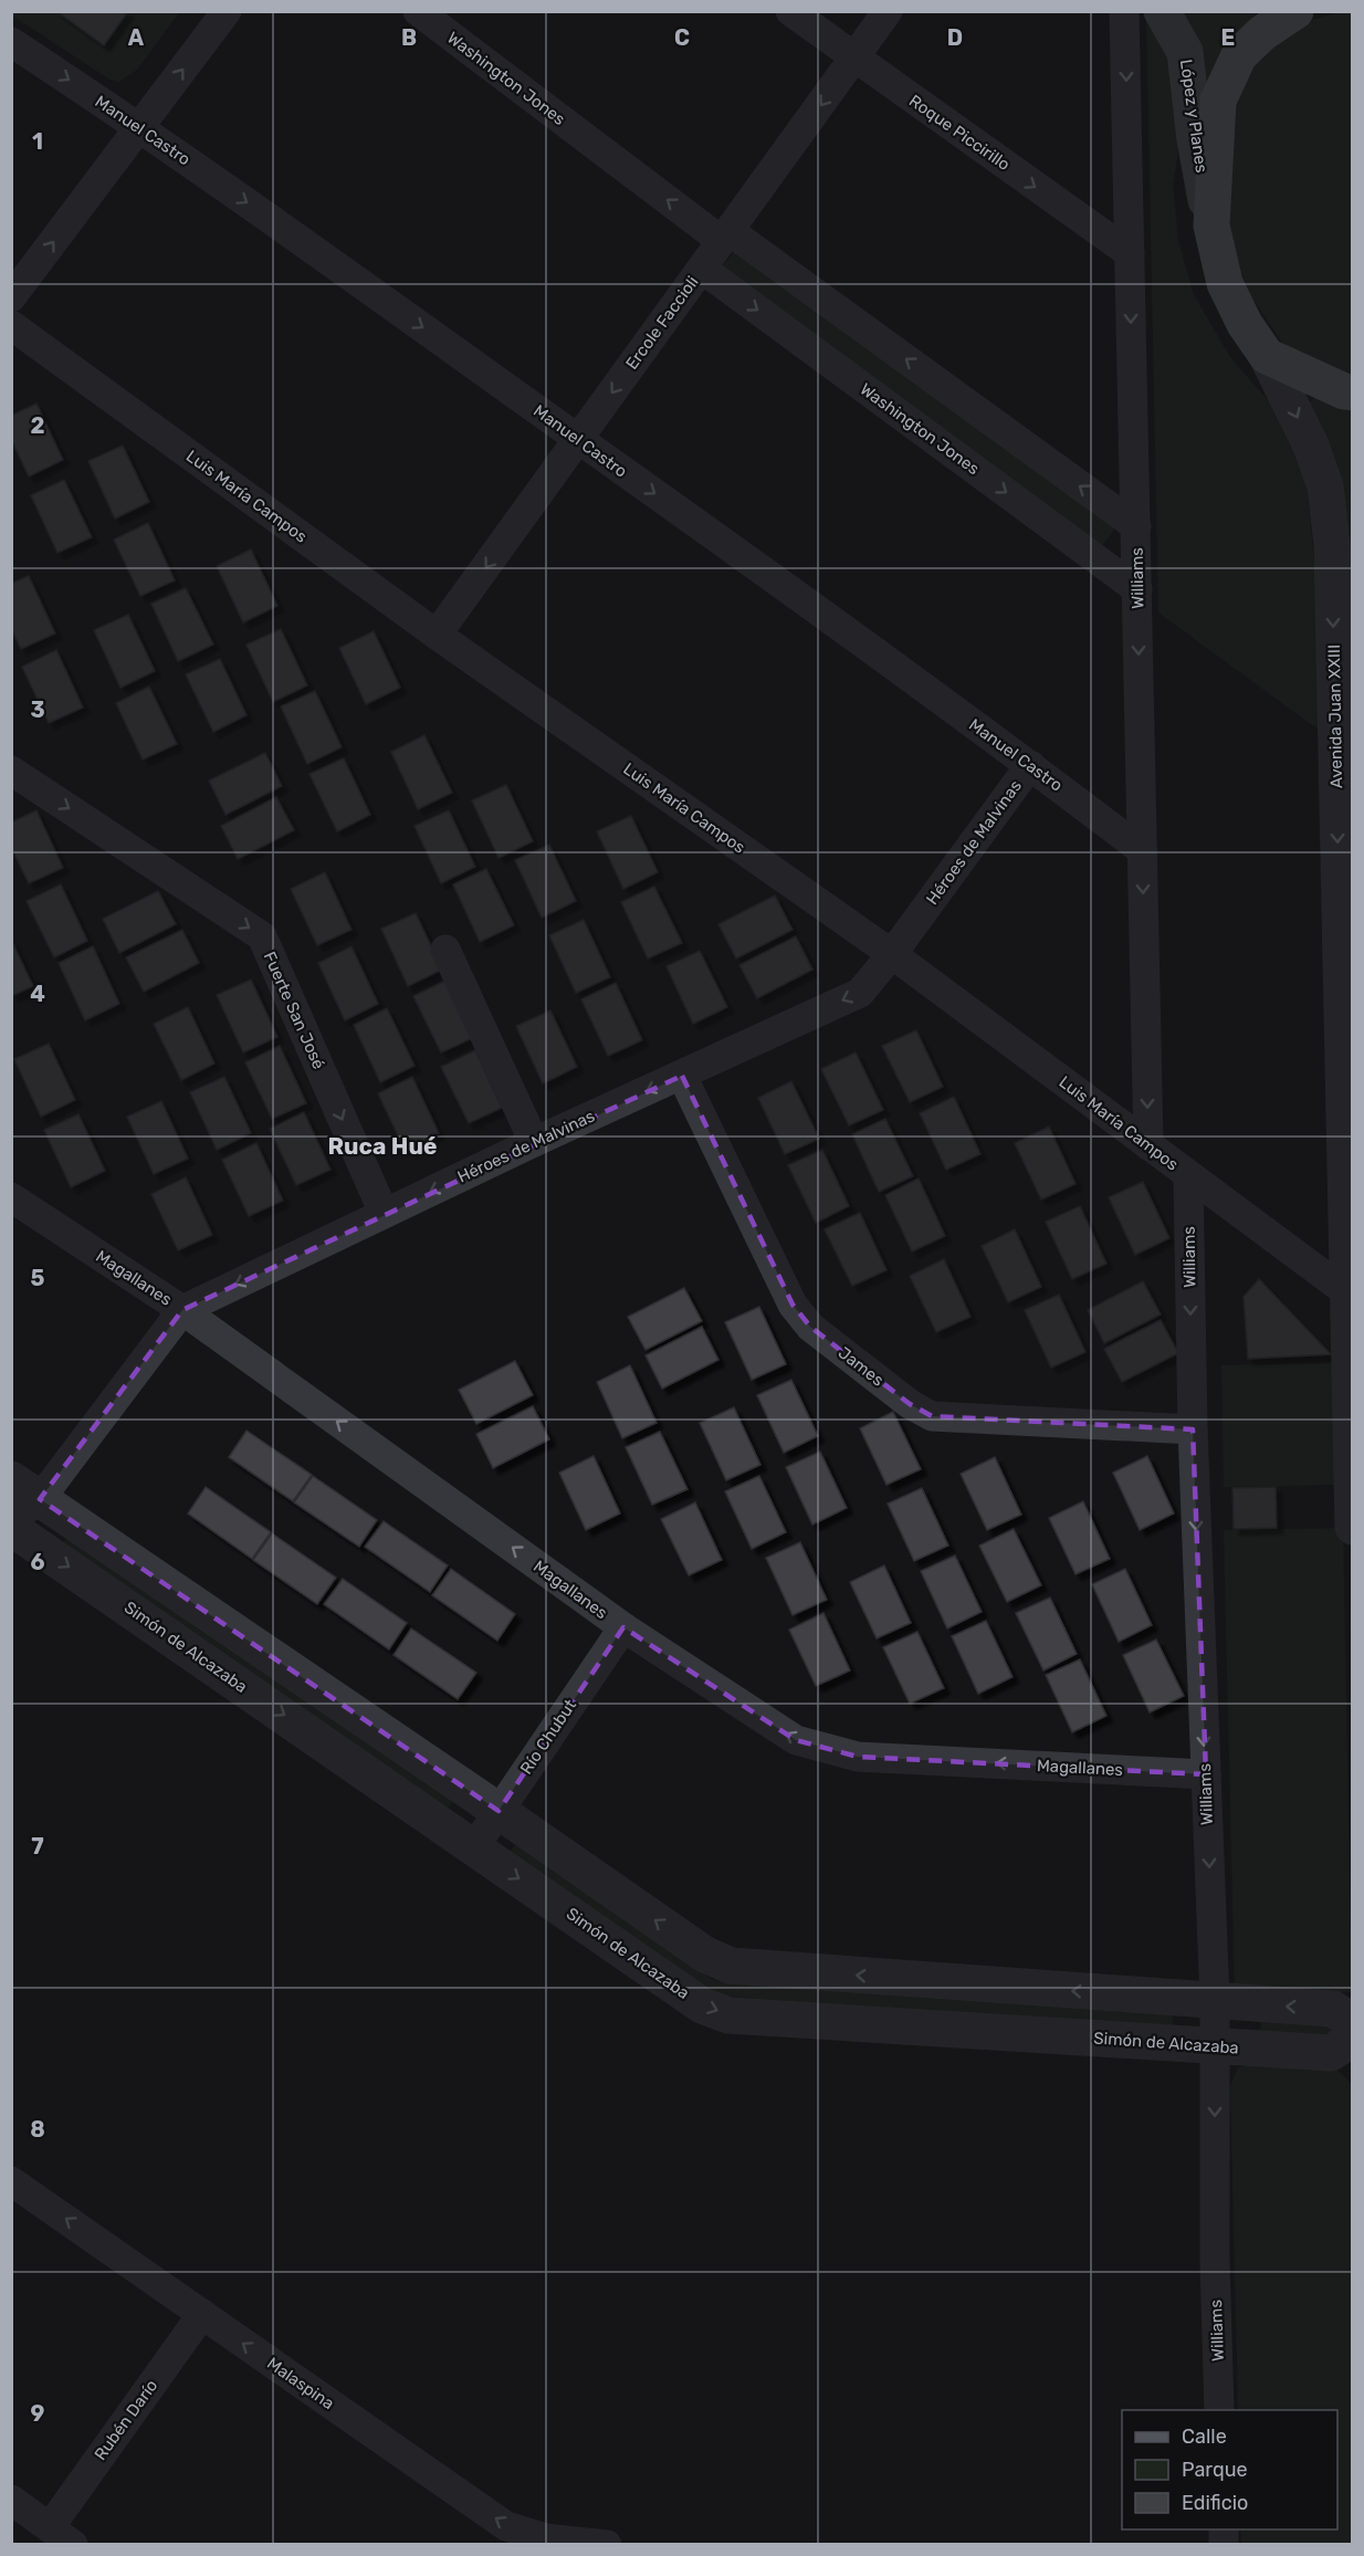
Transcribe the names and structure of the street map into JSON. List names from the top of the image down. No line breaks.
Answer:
{"streets":{"main road":["López y Planes"],"street":["Washington Jones","Manuel Castro","Roque Piccirillo","Ercole Faccioli","Luis María Campos","Williams","Avenida Juan XXIII","Héroes de Malvinas","Fuerte San José","Magallanes","James","Simón de Alcazaba","Río Chubut","Malaspina","Rubén Darío"]},"crossings":[["Washington Jones","Ercole Faccioli"],["Washington Jones","Williams"],["Manuel Castro","Ercole Faccioli"],["Manuel Castro","Williams"],["Manuel Castro","Héroes de Malvinas"],["Roque Piccirillo","Ercole Faccioli"],["Roque Piccirillo","Williams"],["Ercole Faccioli","Luis María Campos"],["Luis María Campos","Williams"],["Luis María Campos","Avenida Juan XXIII"],["Luis María Campos","Héroes de Malvinas"],["Williams","Magallanes"],["Williams","James"],["Williams","Simón de Alcazaba"],["Héroes de Malvinas","Fuerte San José"],["Héroes de Malvinas","Magallanes"],["Héroes de Malvinas","James"],["Magallanes","Río Chubut"],["Simón de Alcazaba","Río Chubut"],["Malaspina","Rubén Darío"]],"one_way":["Manuel Castro","Roque Piccirillo","Ercole Faccioli","Williams","Avenida Juan XXIII","Héroes de Malvinas","Malaspina"],"districts":["Ruca Hué"],"legend":["Calle","Parque","Edificio"],"grid":{"columns":["A","B","C","D","E"],"rows":["1","2","3","4","5","6","7","8","9"]}}
